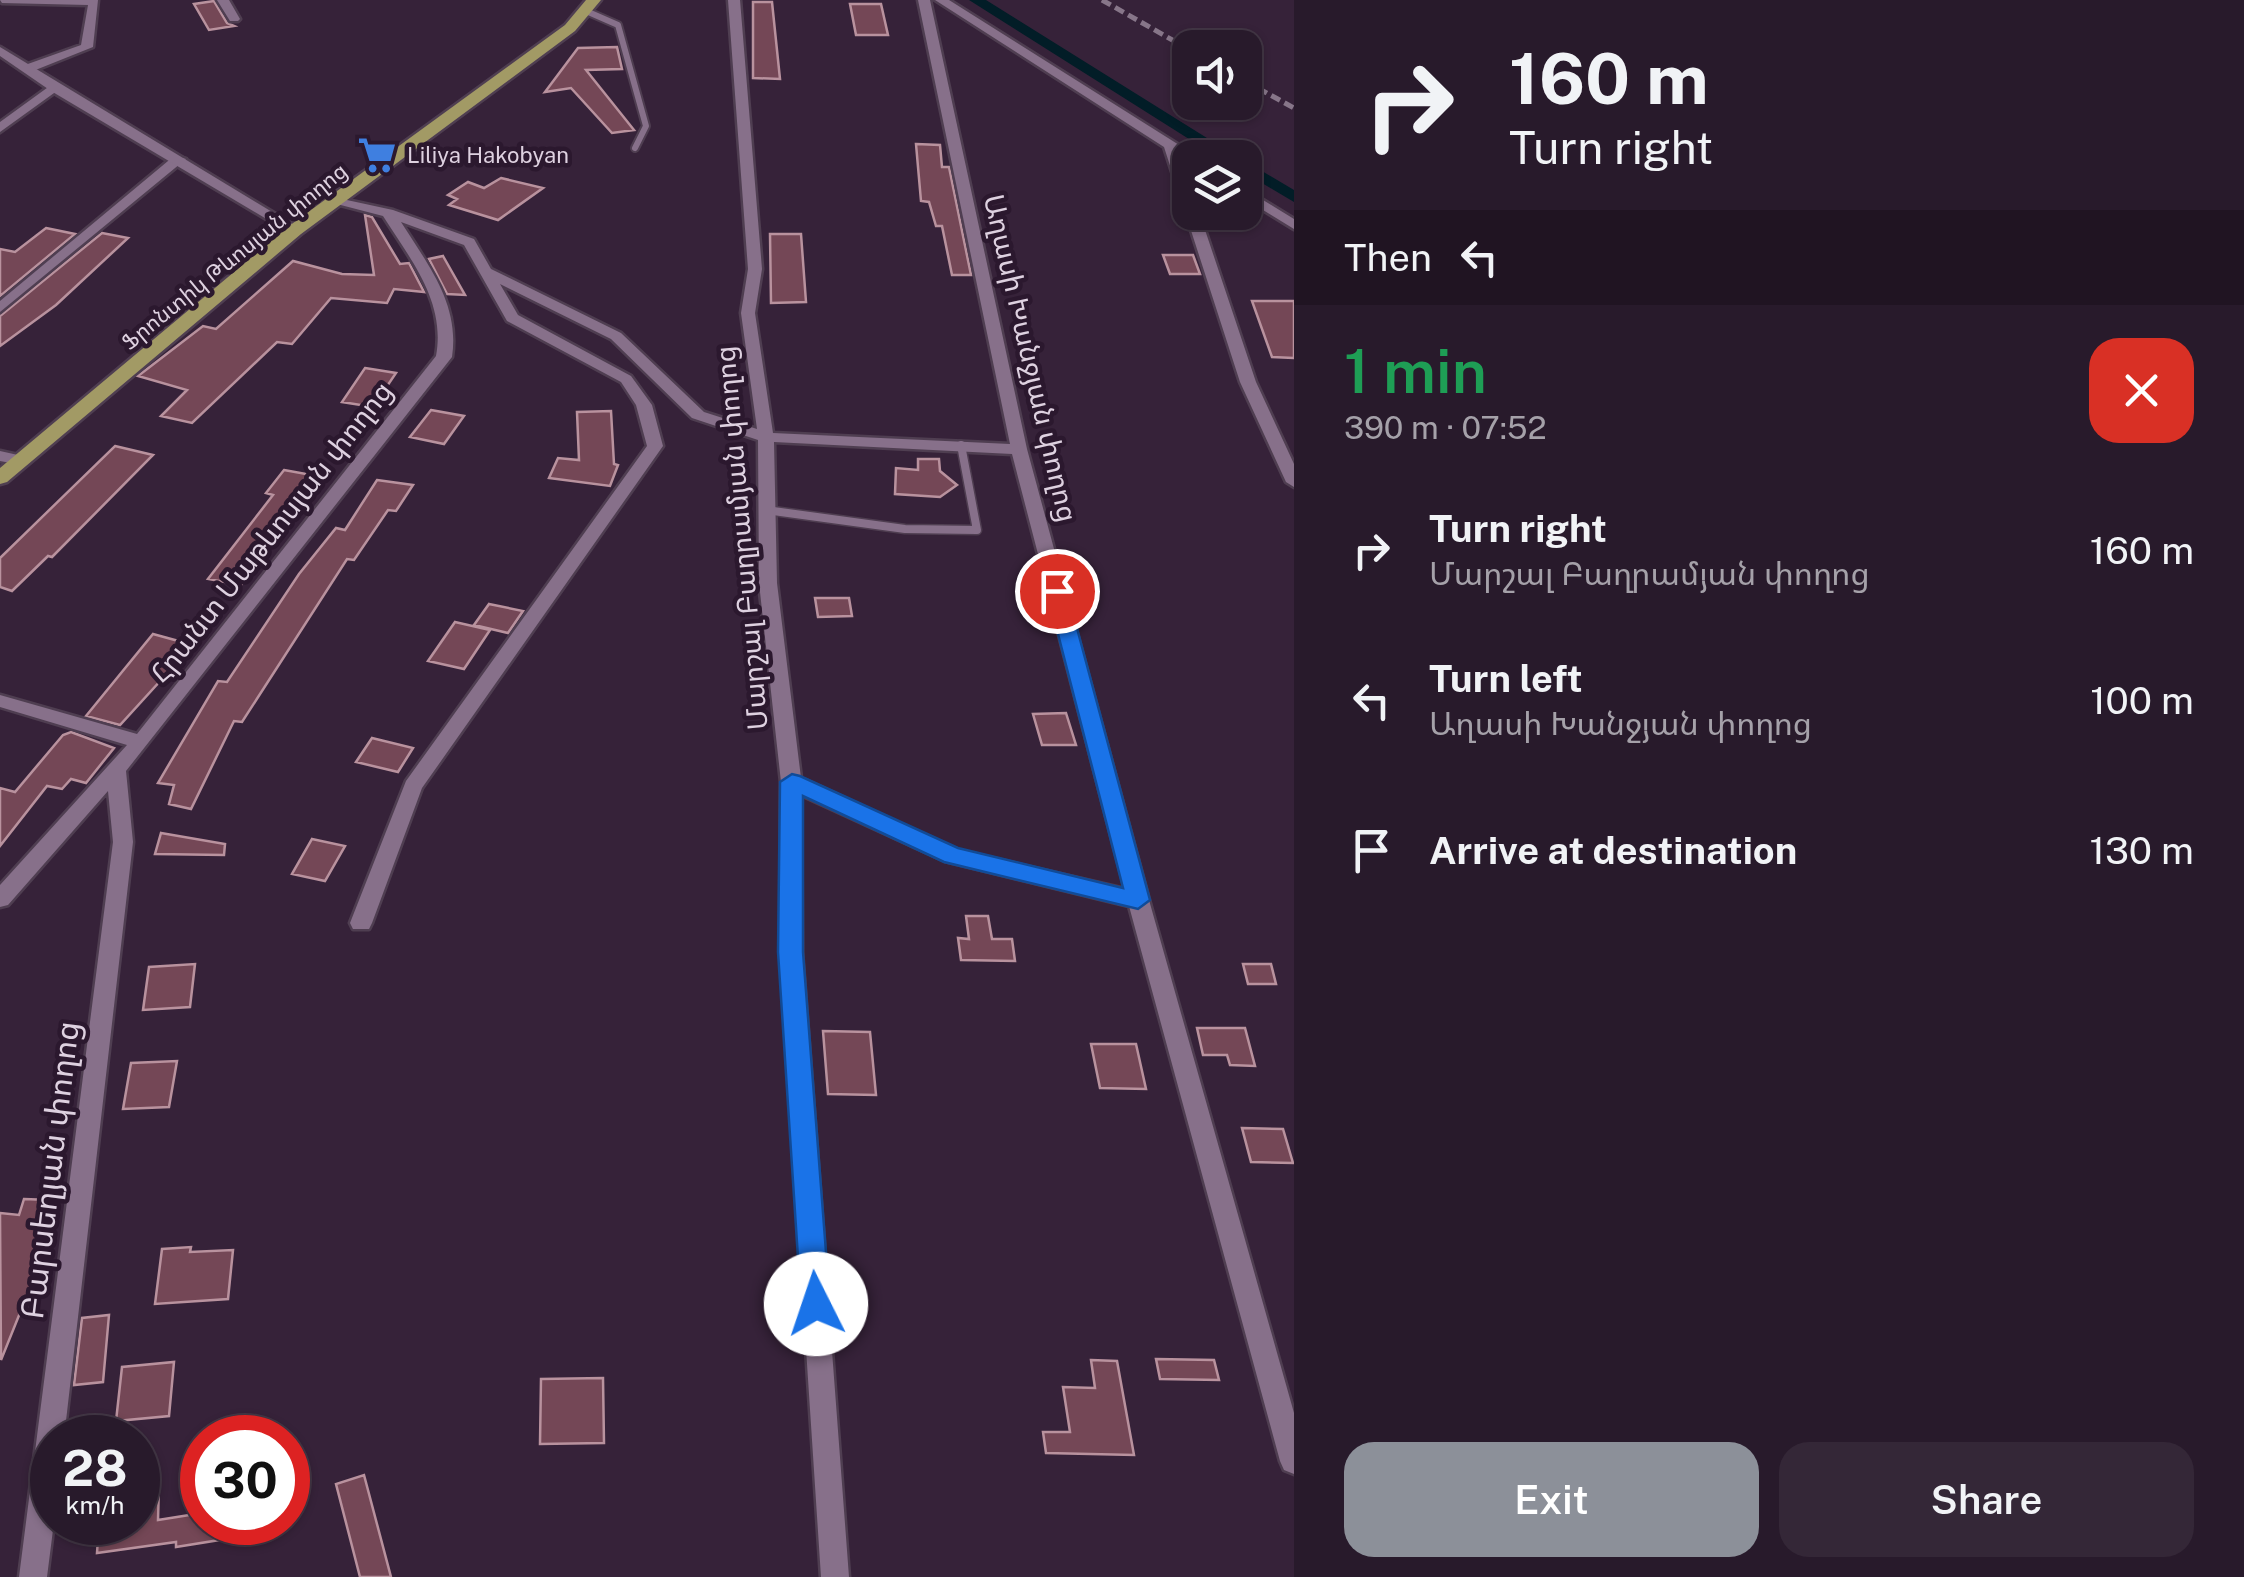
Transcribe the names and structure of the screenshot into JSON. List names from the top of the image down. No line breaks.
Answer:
{"streets":{"main road":["Ֆրոնտիկ Թևոսյան փողոց"],"street":["Աղասի Խանջյան փողոց","Հրանտ Մաթևոսյան փողոց","Մարշալ Բաղրամյան փողոց","Բարսեղյան փողոց"]},"crossings":[["Հրանտ Մաթևոսյան փողոց","Բարսեղյան փողոց"]],"places":{"supermarket":["Liliya Hakobyan"]},"page":{"turn":["160 m","Turn right"],"then":"Then","heading":["1 min","390 m · 07:52"],"list":[{"name":"Turn right","note":"Մարշալ Բաղրամյան փողոց","value":"160 m"},{"name":"Turn left","note":"Աղասի Խանջյան փողոց","value":"100 m"},{"name":"Arrive at destination","value":"130 m"}],"speed":"28 km/h","limit":"30","buttons":["Exit","Share"]}}
